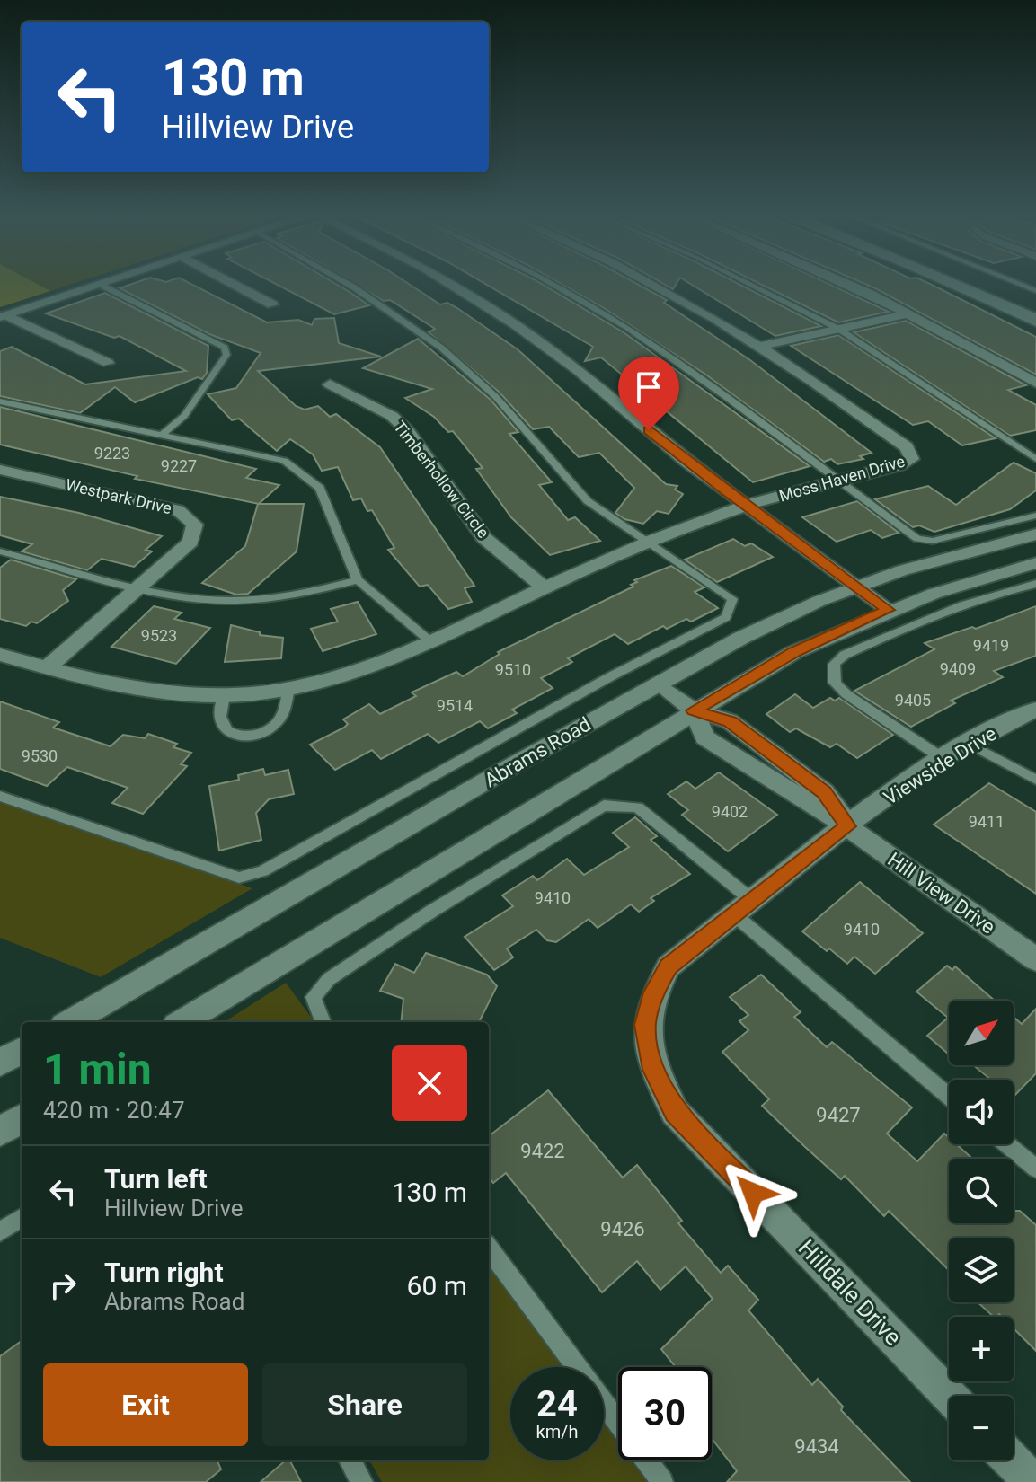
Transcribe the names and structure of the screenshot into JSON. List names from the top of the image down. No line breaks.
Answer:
{"streets":{"street":["Moss Haven Drive","Timberhollow Circle","Westpark Drive","Abrams Road","Viewside Drive","Hill View Drive","Hilldale Drive"]},"crossings":[["Moss Haven Drive","Timberhollow Circle"],["Moss Haven Drive","Westpark Drive"],["Viewside Drive","Hill View Drive"],["Viewside Drive","Hilldale Drive"],["Hill View Drive","Hilldale Drive"]],"house_numbers":["9223","9227","9523","9419","9409","9510","9405","9514","9530","9402","9411","9410","9410","9427","9422","9426","9434"],"north":"top right","page":{"turn":["130 m","Hillview Drive"],"map_buttons":["+","−"],"heading":["1 min","420 m · 20:47"],"list":[{"name":"Turn left","note":"Hillview Drive","value":"130 m"},{"name":"Turn right","note":"Abrams Road","value":"60 m"}],"buttons":["Exit","Share"],"speed":"24 km/h","limit":"30"}}
